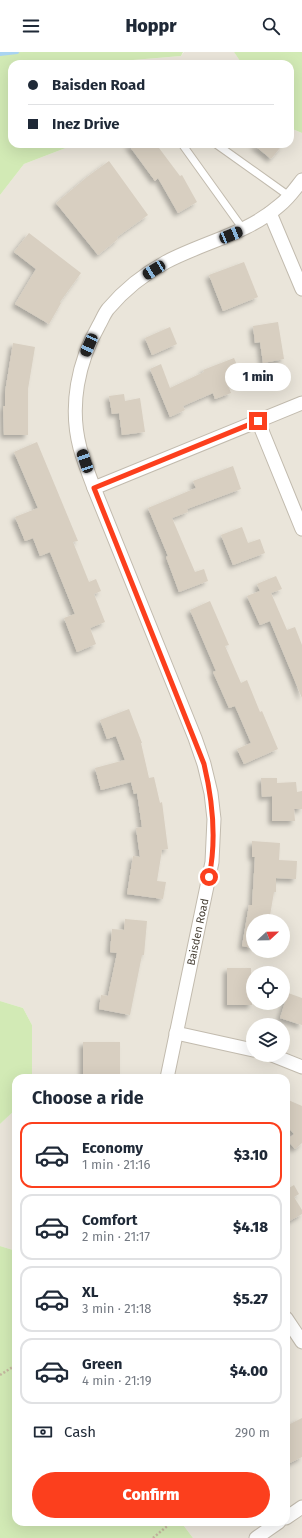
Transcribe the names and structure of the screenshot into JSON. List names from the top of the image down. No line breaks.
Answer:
{"streets":{"street":["Baisden Road"]},"north":"right","page":{"header":"Hoppr","banner":["Baisden Road","Inez Drive"],"bubble":"1 min","heading":"Choose a ride","list":[{"name":"Economy","note":"1 min · 21:16","value":"$3.10"},{"name":"Comfort","note":"2 min · 21:17","value":"$4.18"},{"name":"XL","note":"3 min · 21:18","value":"$5.27"},{"name":"Green","note":"4 min · 21:19","value":"$4.00"}],"pay":["Cash","290 m"],"buttons":"Confirm"}}
